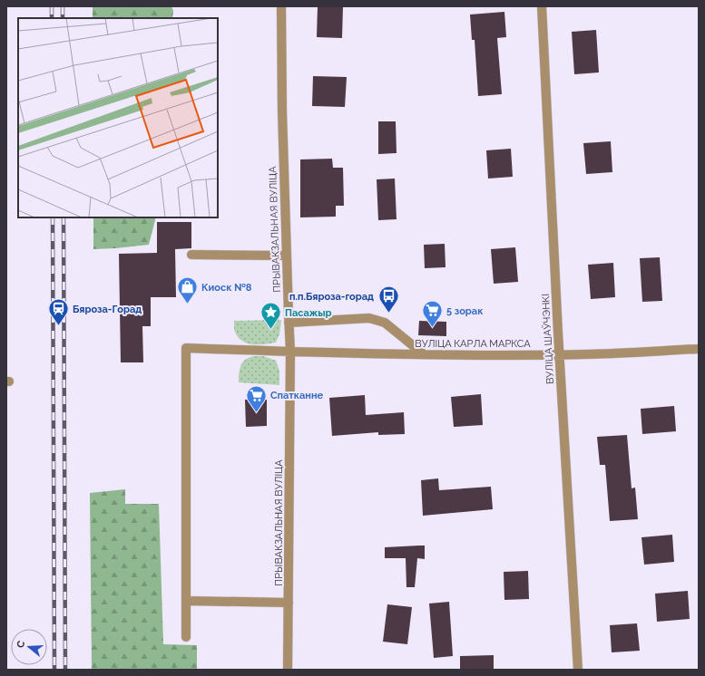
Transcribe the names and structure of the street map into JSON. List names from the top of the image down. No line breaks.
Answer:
{"streets":{"street":["ПРЫВАКЗАЛЬНАЯ ВУЛІЦА","ВУЛІЦА ШАЎЧЭНКІ","ВУЛІЦА КАРЛА МАРКСА"]},"crossings":[["ПРЫВАКЗАЛЬНАЯ ВУЛІЦА","ВУЛІЦА КАРЛА МАРКСА"],["ВУЛІЦА ШАЎЧЭНКІ","ВУЛІЦА КАРЛА МАРКСА"]],"places":{"shop":["Киоск №8"],"bus stop":["п.п.Бяроза-горад"],"station":["Бяроза-Горад"],"supermarket":["5 зорак","Спатканне"],"place":["Пасажыр"]},"north":"left"}
